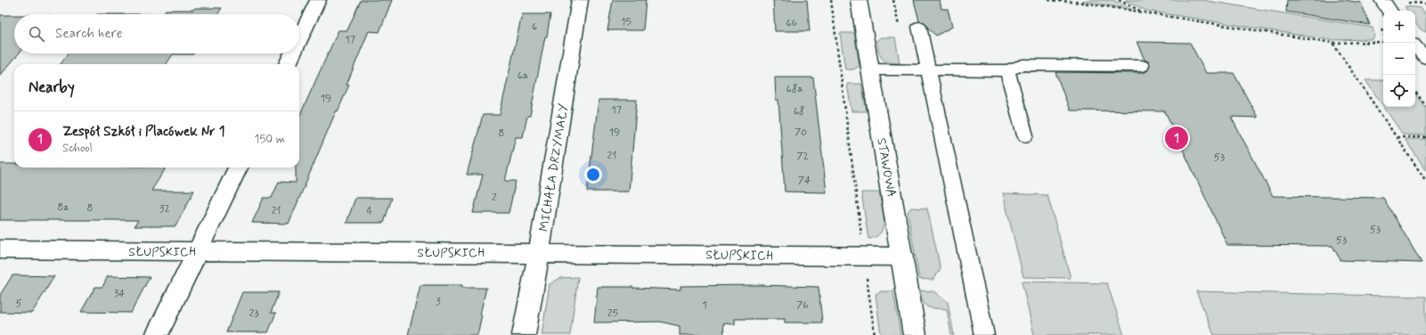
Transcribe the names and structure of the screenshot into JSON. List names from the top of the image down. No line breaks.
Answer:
{"streets":{"street":["MICHAŁA DRZYMAŁY","STAWOWA","SŁUPSKICH"]},"crossings":[["MICHAŁA DRZYMAŁY","SŁUPSKICH"],["STAWOWA","SŁUPSKICH"]],"house_numbers":["15","66","6","17","6a","68a","19","17","68","19","70","8","21","72","53","74","2","8a","8","32","21","4","53","53","34","3","5","1","76","23","25"],"page":{"map_buttons":["+","−"],"search":"Search here","heading":"Nearby","list":[{"mark":"1","name":"Zespół Szkół i Placówek Nr 1","note":"School","value":"150 m"}],"pins":"1"}}
